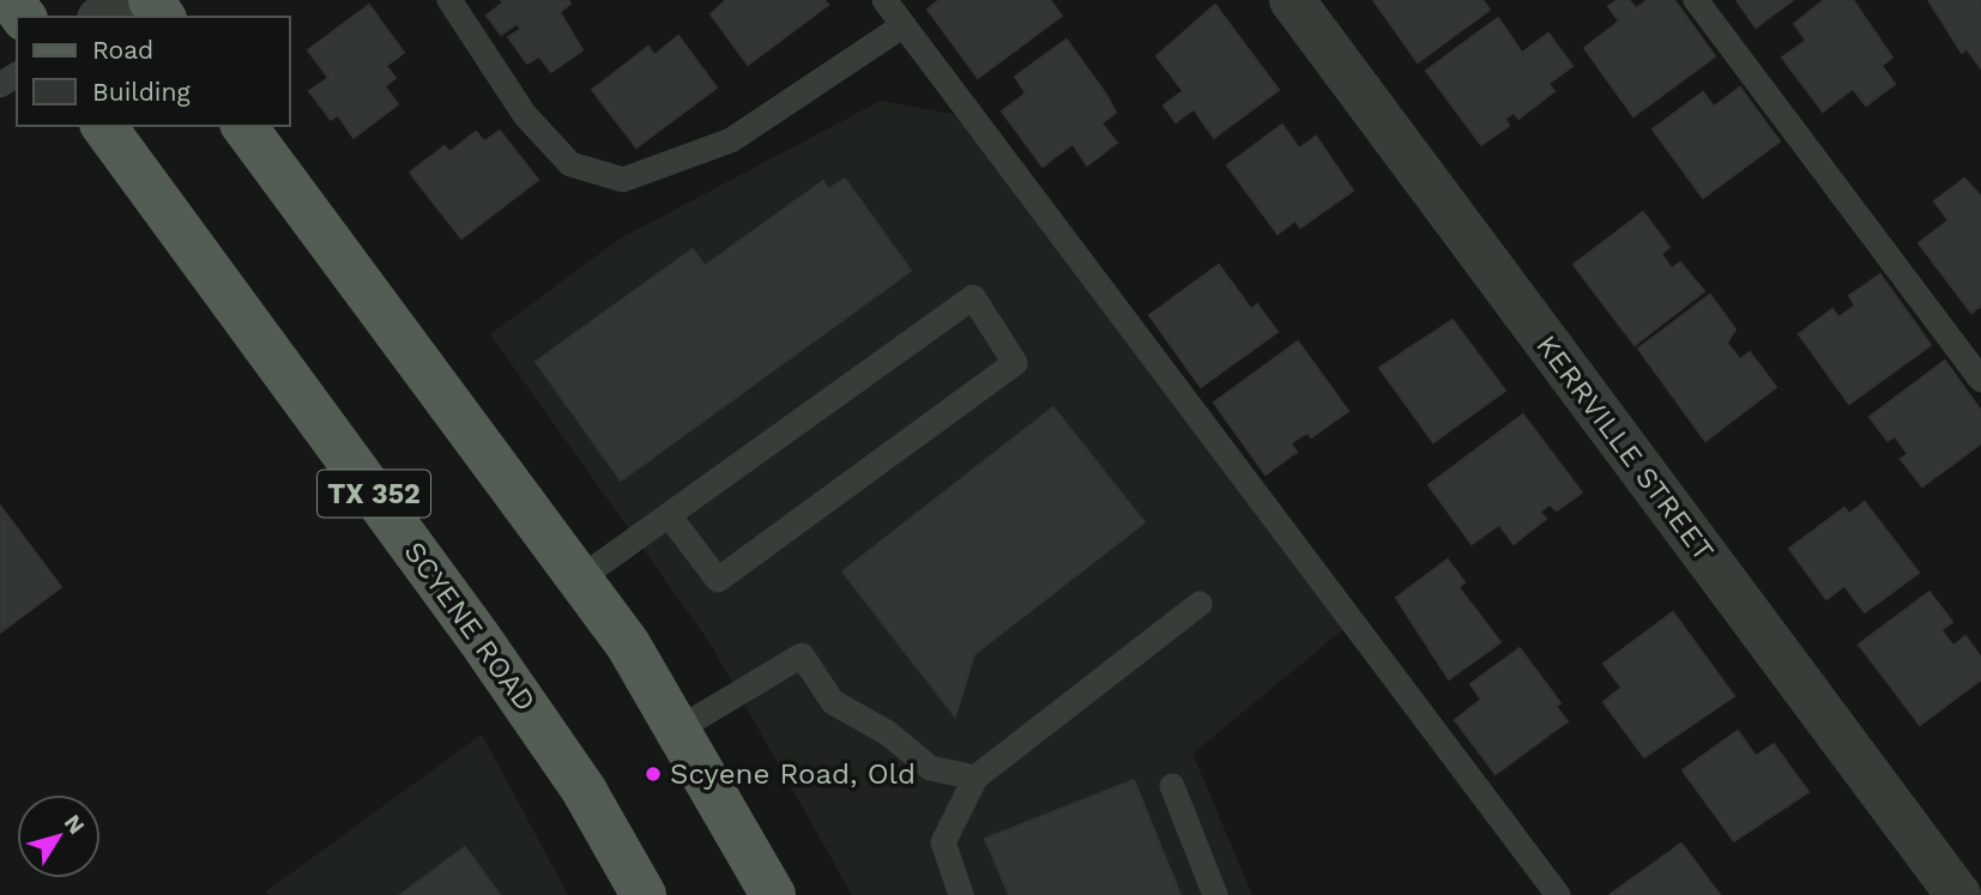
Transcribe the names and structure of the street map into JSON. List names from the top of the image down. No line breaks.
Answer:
{"streets":{"main road":["TX 352","SCYENE ROAD"],"street":["KERRVILLE STREET"]},"places":["Scyene Road, Old"],"legend":["Road","Building"],"north":"top right"}
